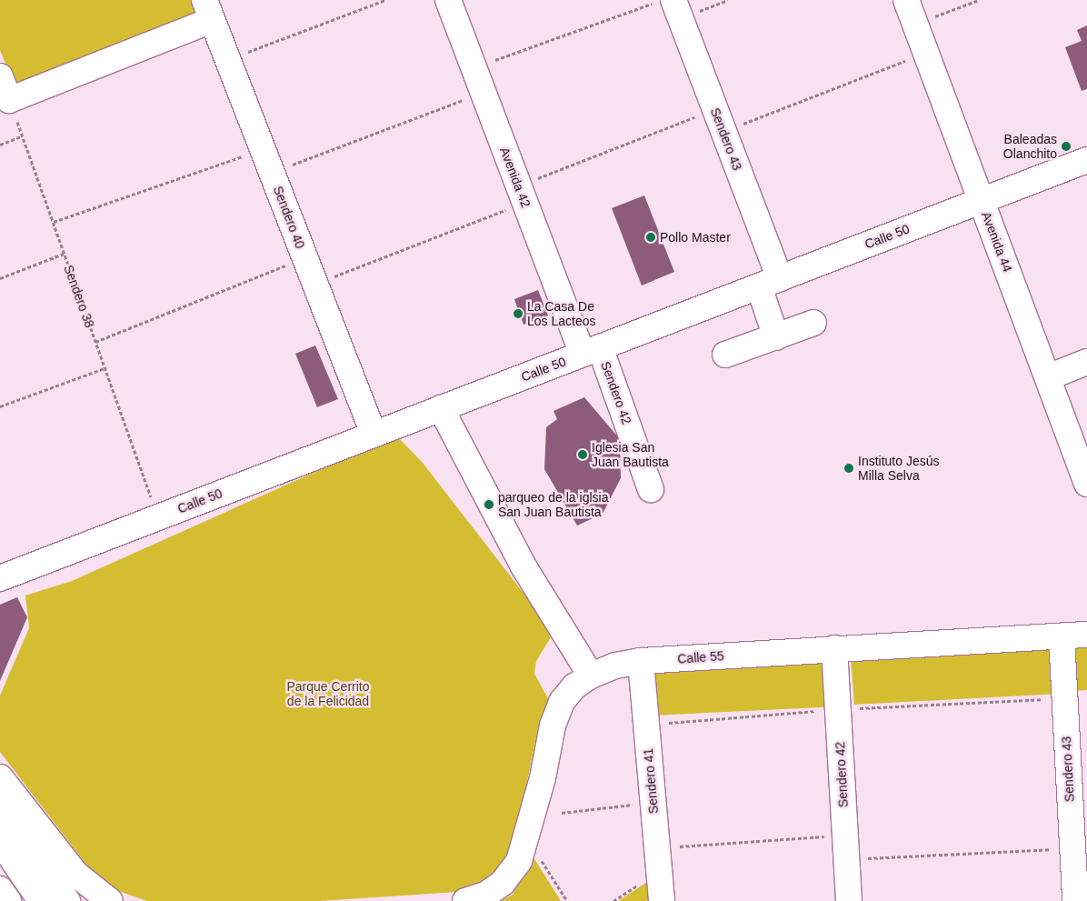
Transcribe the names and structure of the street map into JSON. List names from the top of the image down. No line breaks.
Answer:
{"streets":{"street":["Sendero 43","Avenida 42","Sendero 40","Calle 50","Avenida 44","Sendero 42","Calle 55","Sendero 41"],"path":["Sendero 38"]},"crossings":[["Sendero 43","Calle 50"],["Sendero 43","Calle 55"],["Avenida 42","Calle 50"],["Avenida 42","Sendero 42"],["Sendero 40","Calle 50"],["Calle 50","Avenida 44"],["Calle 50","Sendero 38"],["Calle 50","Sendero 42"],["Sendero 42","Calle 55"],["Calle 55","Sendero 41"]],"parks":["Parque Cerrito de la Felicidad"],"places":["Baleadas Olanchito","Pollo Master","La Casa De Los Lacteos","Iglesia San Juan Bautista","Instituto Jesús Milla Selva","parqueo de la iglsia San Juan Bautista"]}
